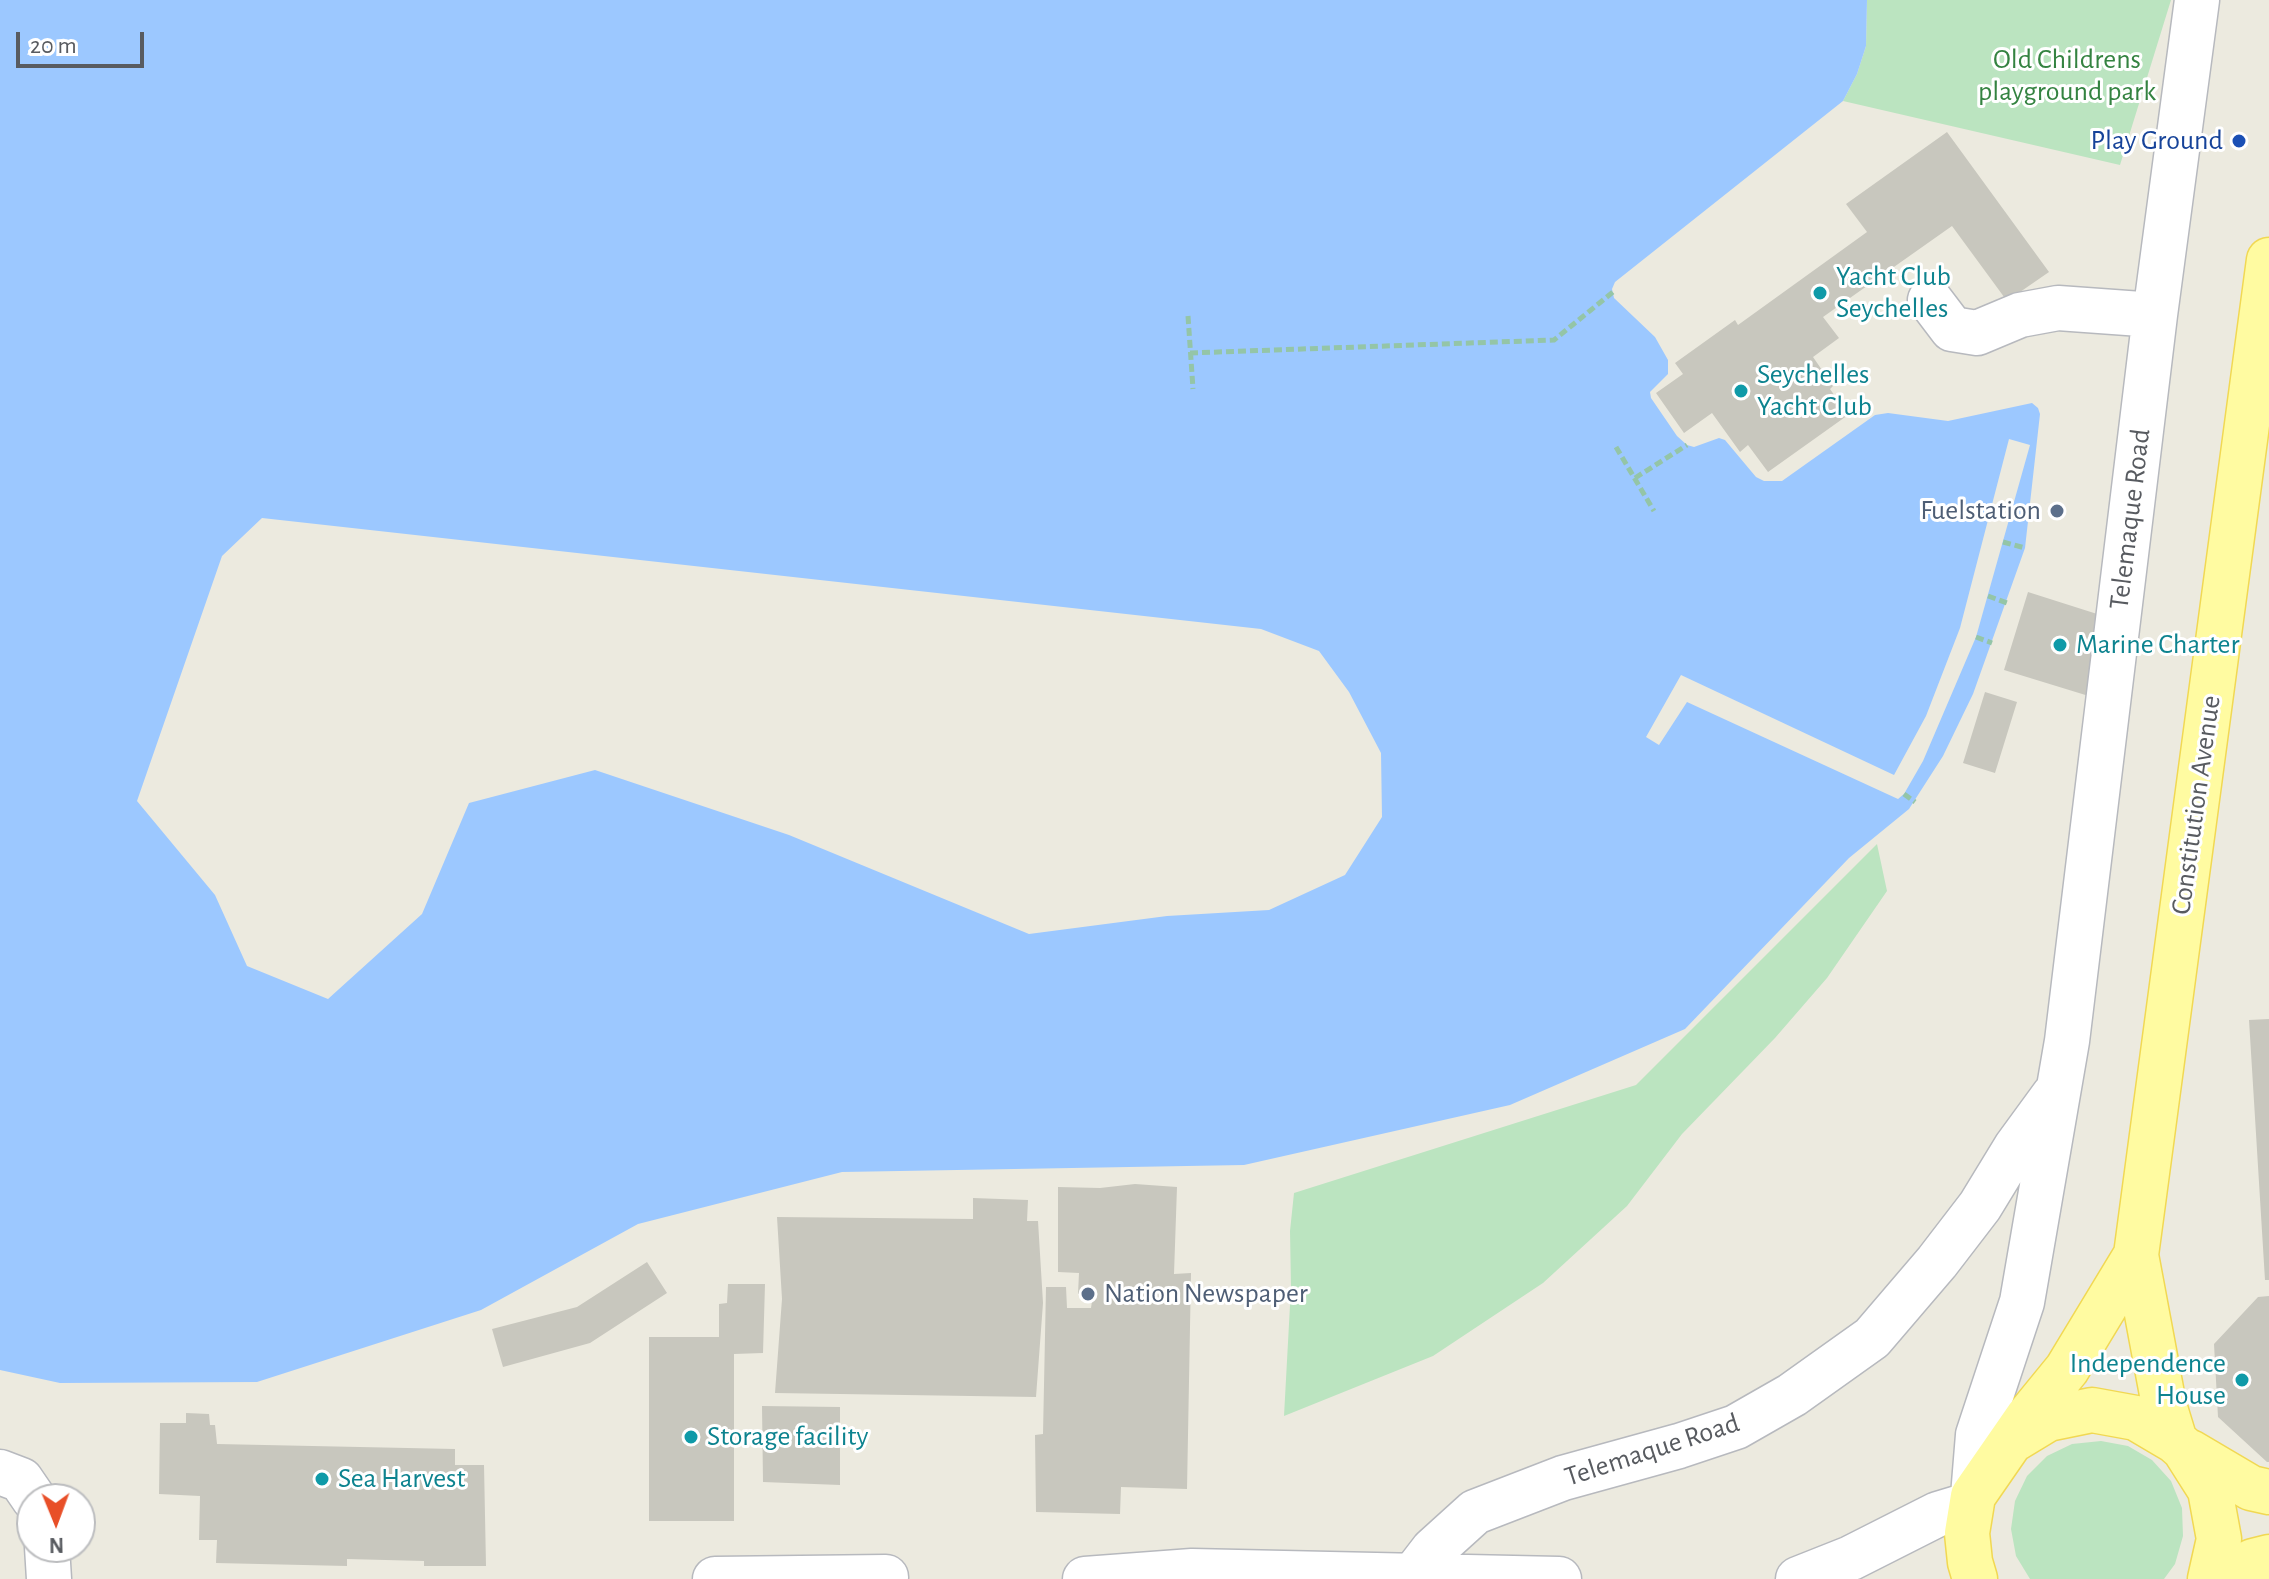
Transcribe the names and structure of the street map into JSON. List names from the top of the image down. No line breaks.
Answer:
{"streets":{"main road":["Constitution Avenue"],"street":["Telemaque Road"]},"crossings":[["Telemaque Road","Constitution Avenue"]],"parks":["Old Childrens playground park"],"places":["Play Ground","Yacht Club Seychelles","Seychelles Yacht Club","Fuelstation","Marine Charter","Nation Newspaper","Independence House","Storage facility","Sea Harvest"],"scale_bar":"20 m","north":"bottom"}
